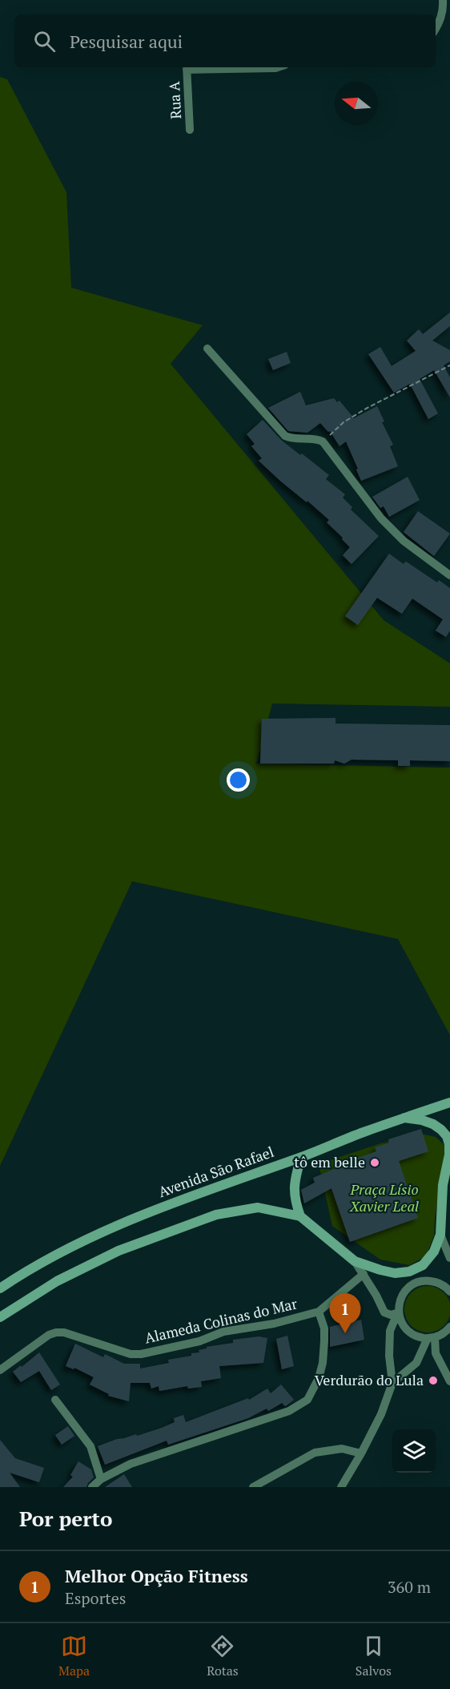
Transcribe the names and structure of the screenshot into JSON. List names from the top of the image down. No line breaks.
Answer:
{"streets":{"main road":["Avenida São Rafael"],"street":["Rua A","Alameda Colinas do Mar"]},"parks":["Praça Lísio Xavier Leal"],"places":["tô em belle","Verdurão do Lula"],"north":"left","page":{"search":"Pesquisar aqui","pins":"1","heading":"Por perto","list":[{"mark":"1","name":"Melhor Opção Fitness","note":"Esportes","value":"360 m"}],"nav":["Mapa","Rotas","Salvos"]}}
